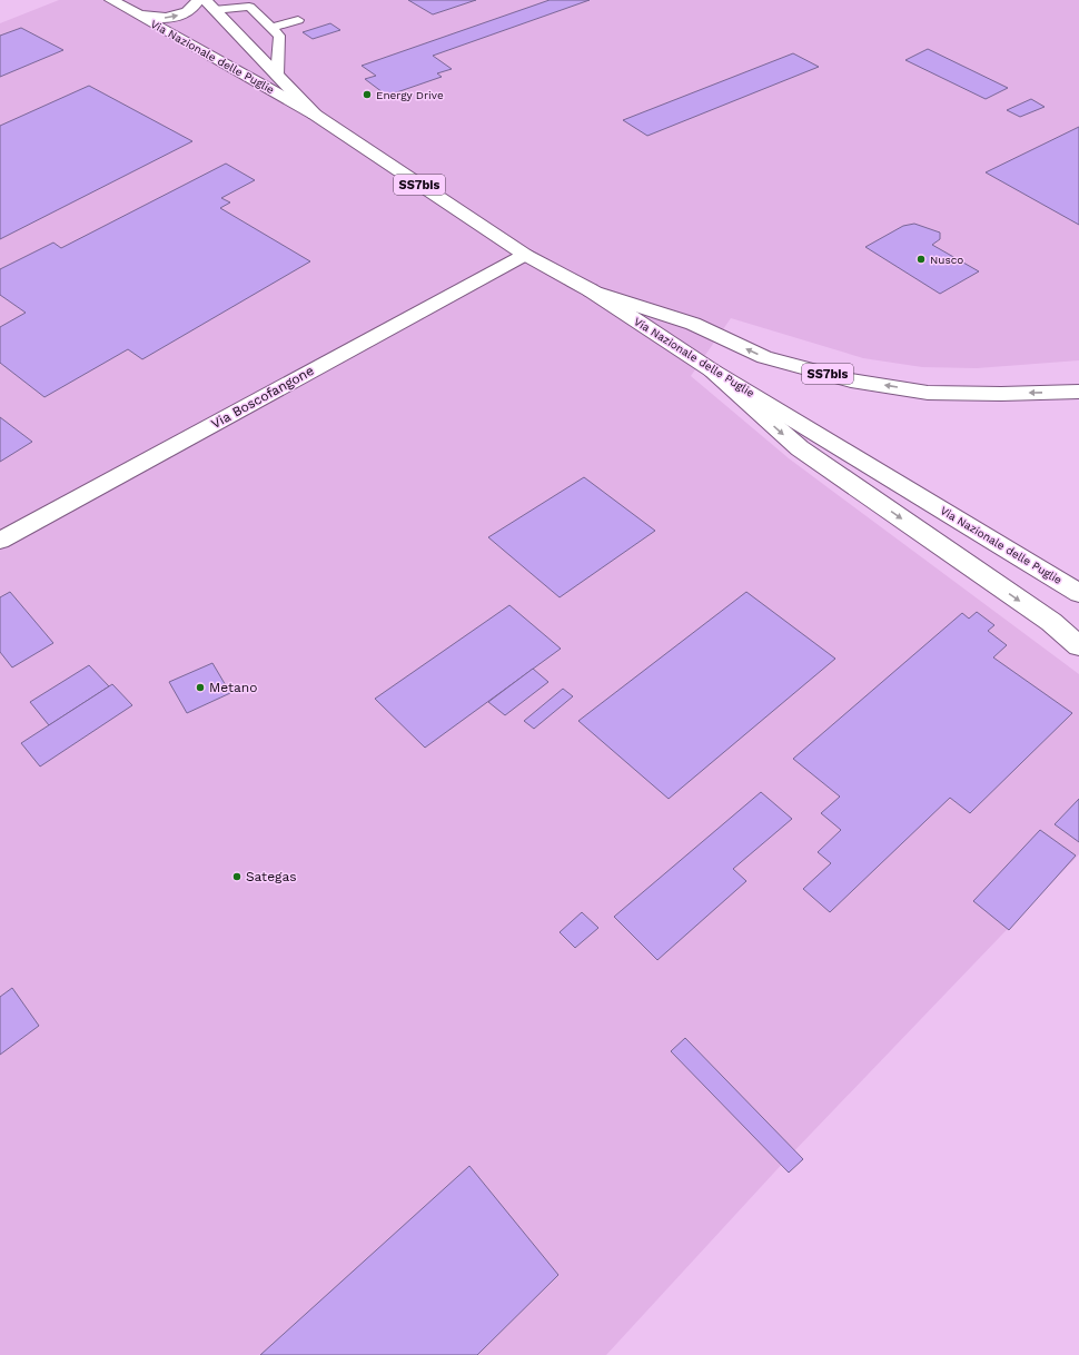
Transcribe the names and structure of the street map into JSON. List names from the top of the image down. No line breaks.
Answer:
{"streets":{"main road":["Via Nazionale delle Puglie","SS7bis","Via Boscofangone"]},"crossings":[["Via Nazionale delle Puglie","SS7bis"],["Via Nazionale delle Puglie","Via Boscofangone"]],"places":["Energy Drive","Nusco","Metano","Sategas"]}
